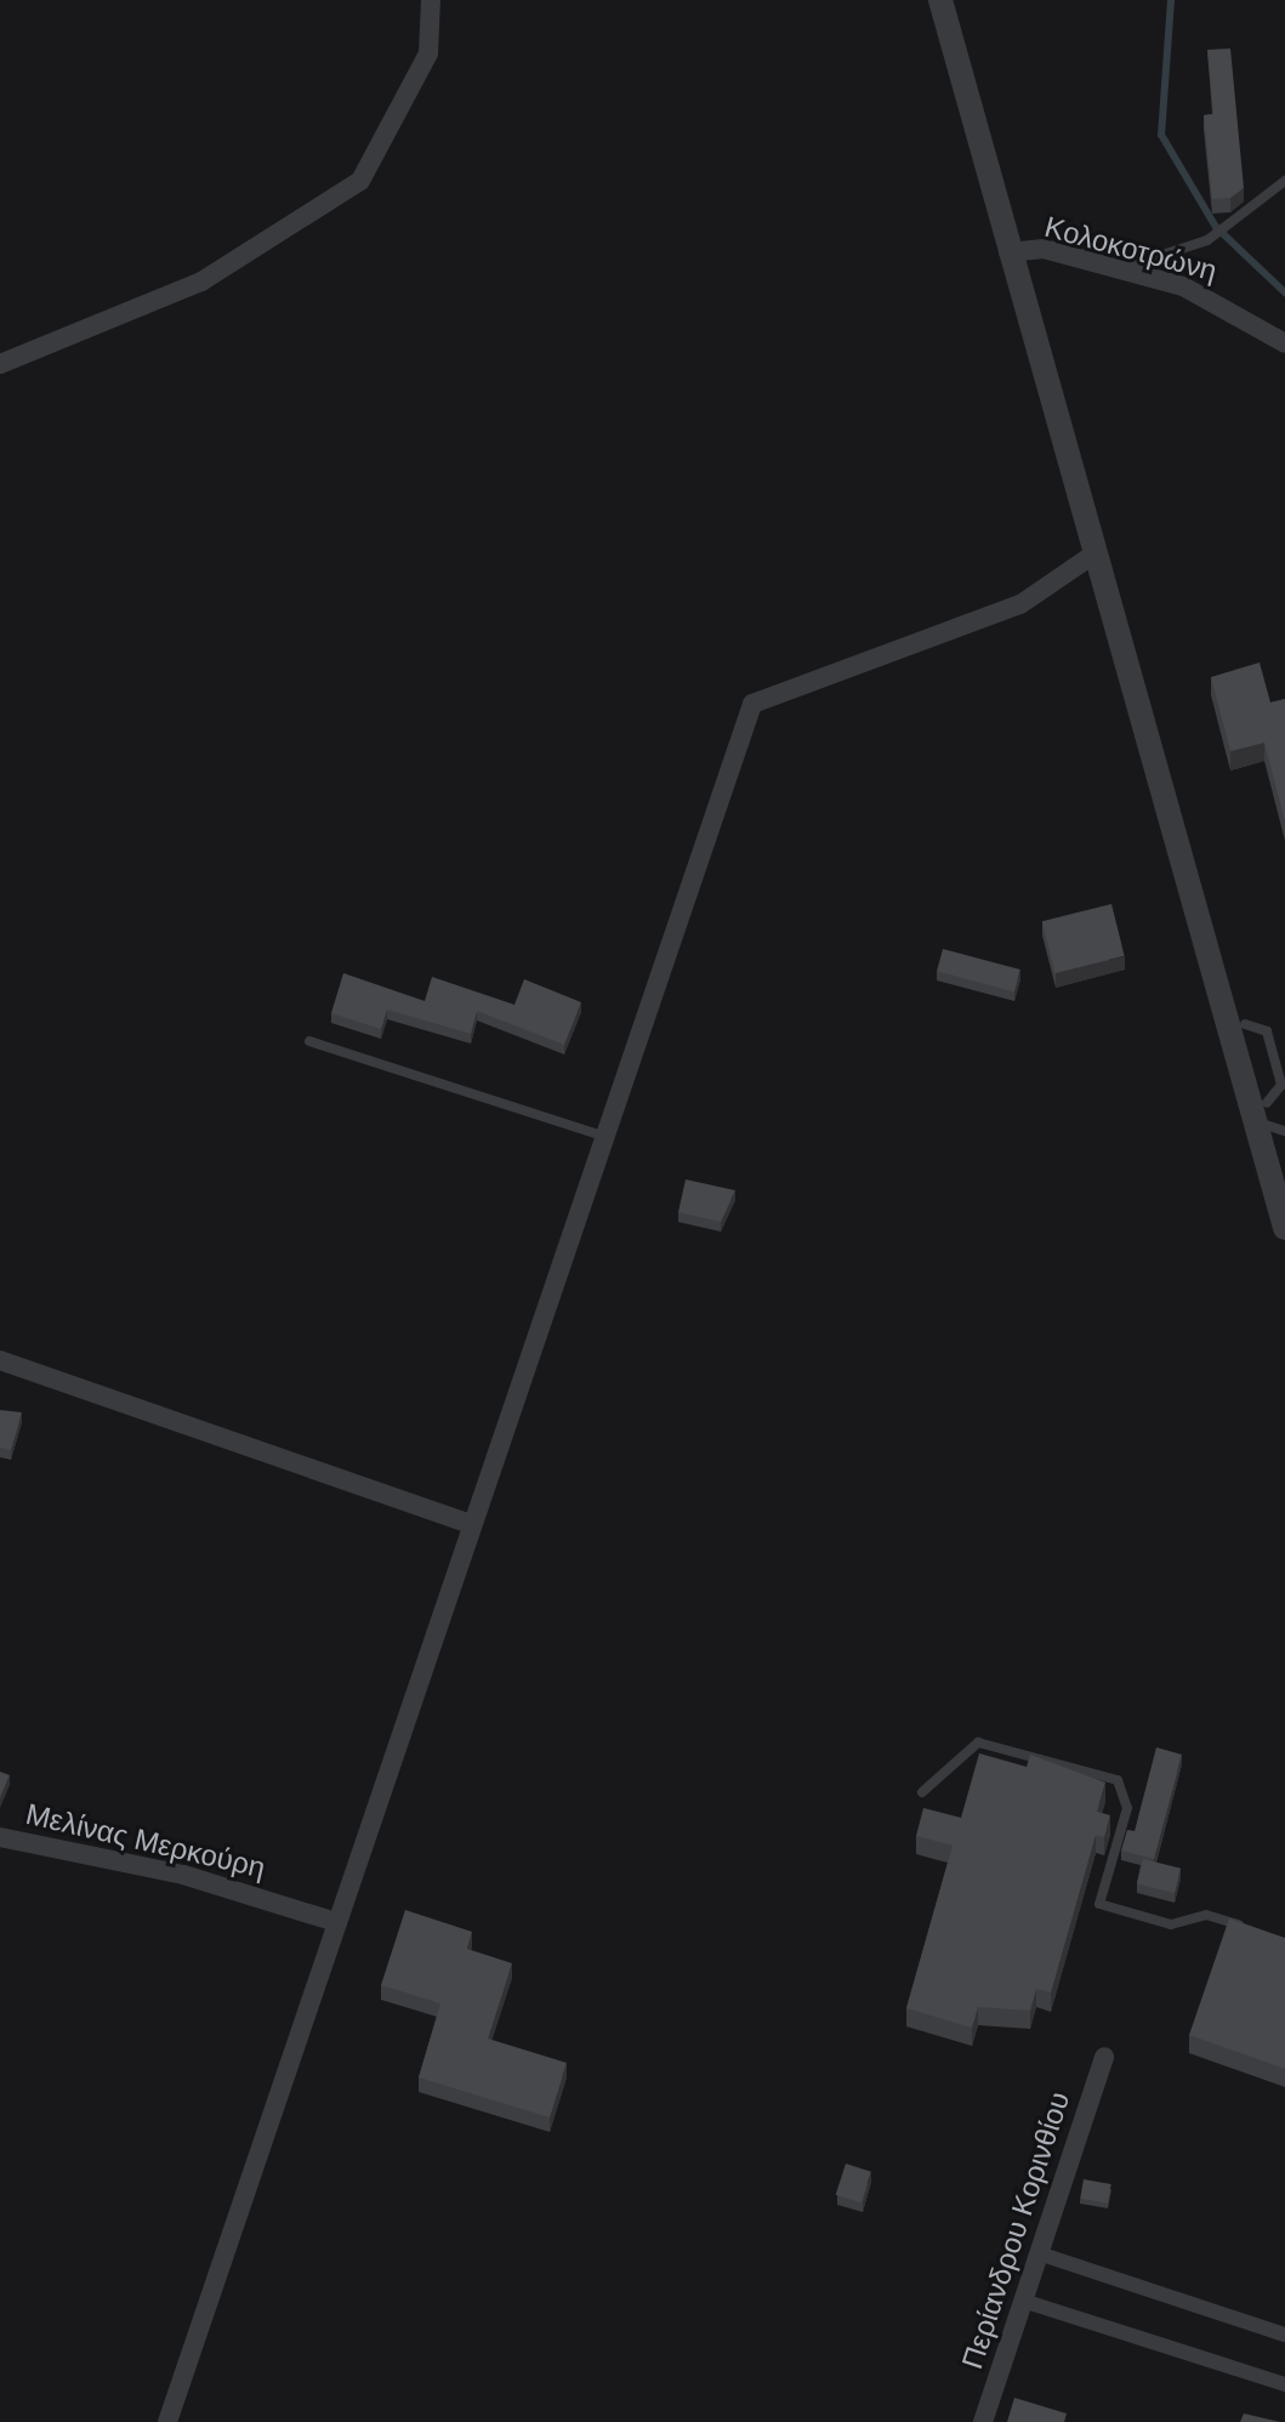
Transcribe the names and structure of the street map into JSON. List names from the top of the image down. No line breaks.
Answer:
{"streets":{"street":["Κολοκοτρώνη","Μελίνας Μερκούρη","Περίανδρου Κορινθίου"]}}
